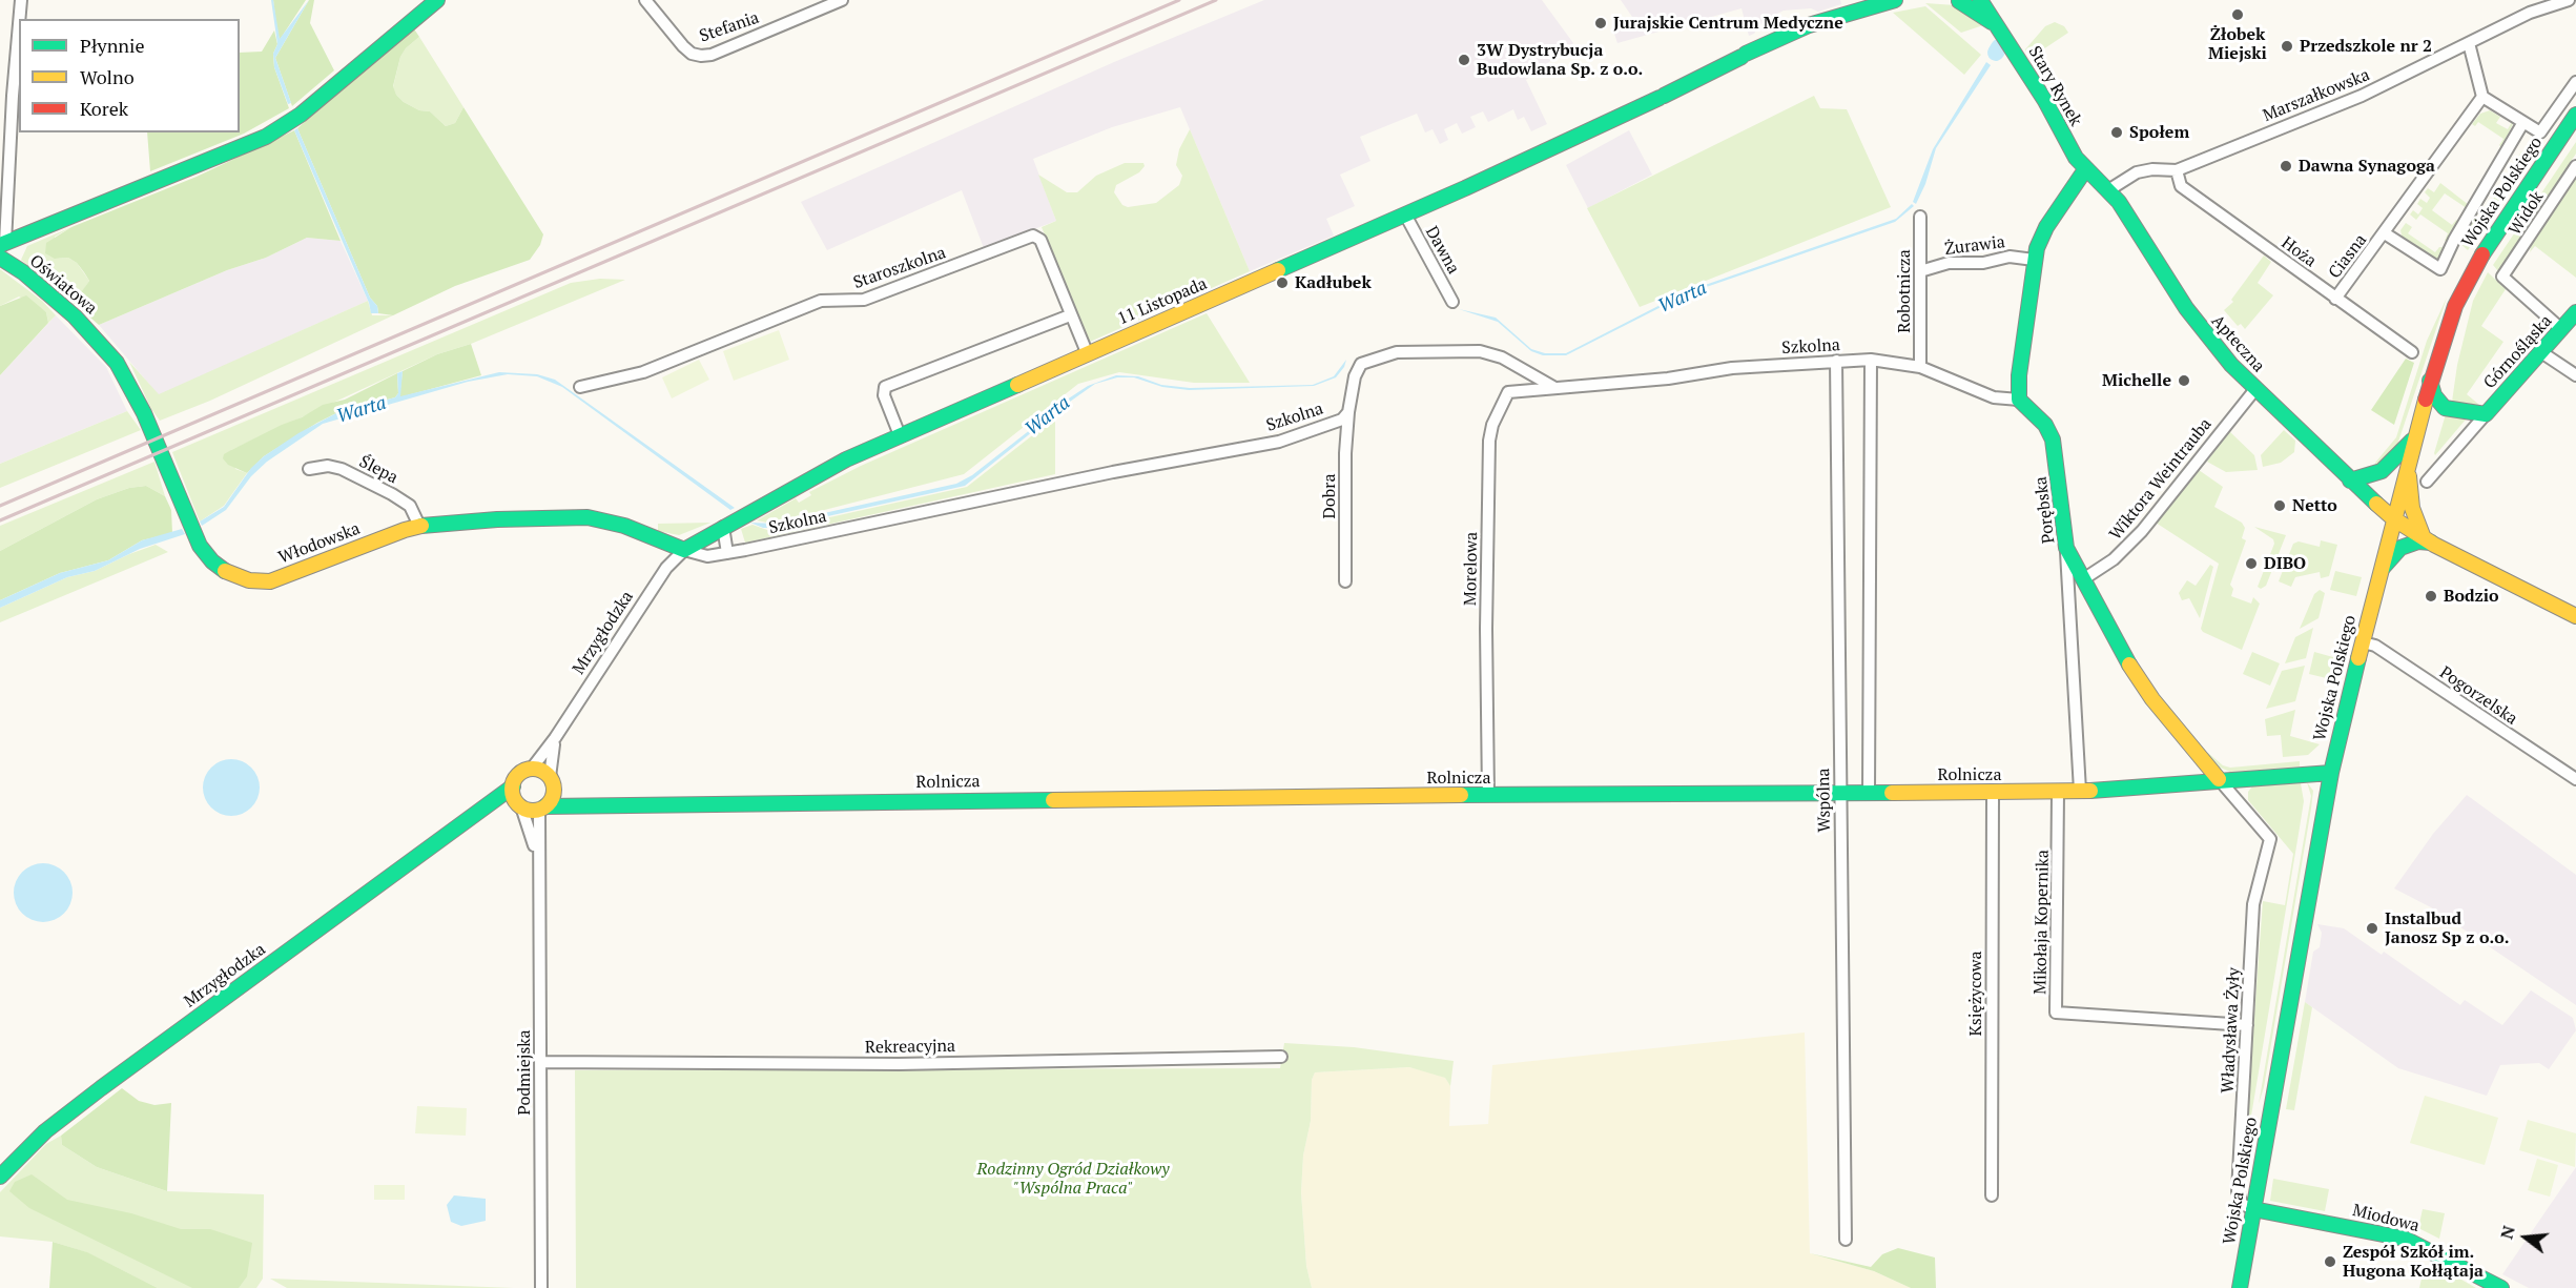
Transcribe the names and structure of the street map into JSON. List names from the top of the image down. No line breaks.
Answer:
{"streets":{"street":["Stefania","Stary Rynek","Marszałkowska","Wojska Polskiego","Widok","Żurawia","Dawna","Hoża","Ciasna","Staroszkolna","Oświatowa","Robotnicza","11 Listopada","Apteczna","Szkolna","Górnośląska","Ślepa","Wiktora Weintrauba","Dobra","Porębska","Włodowska","Morelowa","Mrzygłodzka","Pogorzelska","Rolnicza","Wspólna","Mikołaja Kopernika","Księżycowa","Władysława Żyły","Rekreacyjna","Podmiejska","Miodowa"]},"crossings":[["Stary Rynek","Apteczna"],["Marszałkowska","Hoża"],["Marszałkowska","Apteczna"],["Wojska Polskiego","Apteczna"],["Wojska Polskiego","Pogorzelska"],["Wojska Polskiego","Rolnicza"],["Wojska Polskiego","Władysława Żyły"],["Wojska Polskiego","Miodowa"],["Widok","Górnośląska"],["Żurawia","Robotnicza"],["Dawna","11 Listopada"],["Hoża","Ciasna"],["Staroszkolna","11 Listopada"],["Oświatowa","Włodowska"],["Robotnicza","Szkolna"],["11 Listopada","Szkolna"],["11 Listopada","Włodowska"],["11 Listopada","Mrzygłodzka"],["Apteczna","Wiktora Weintrauba"],["Szkolna","Dobra"],["Szkolna","Porębska"],["Szkolna","Włodowska"],["Szkolna","Morelowa"],["Szkolna","Mrzygłodzka"],["Szkolna","Wspólna"],["Ślepa","Włodowska"],["Wiktora Weintrauba","Porębska"],["Porębska","Rolnicza"],["Porębska","Władysława Żyły"],["Włodowska","Mrzygłodzka"],["Morelowa","Rolnicza"],["Mrzygłodzka","Rolnicza"],["Mrzygłodzka","Podmiejska"],["Rolnicza","Wspólna"],["Rolnicza","Mikołaja Kopernika"],["Rolnicza","Księżycowa"],["Rolnicza","Podmiejska"],["Mikołaja Kopernika","Władysława Żyły"],["Władysława Żyły","Miodowa"],["Rekreacyjna","Podmiejska"]],"water":["Warta"],"parks":["Rodzinny Ogród Działkowy \"Wspólna Praca\""],"places":["Żłobek Miejski","Jurajskie Centrum Medyczne","Przedszkole nr 2","3W Dystrybucja Budowlana Sp. z o.o.","Społem","Dawna Synagoga","Kadłubek","Michelle","Netto","DIBO","Bodzio","Instalbud Janosz Sp z o.o.","Zespół Szkół im. Hugona Kołłątaja"],"legend":["Płynnie","Wolno","Korek"],"north":"left"}
